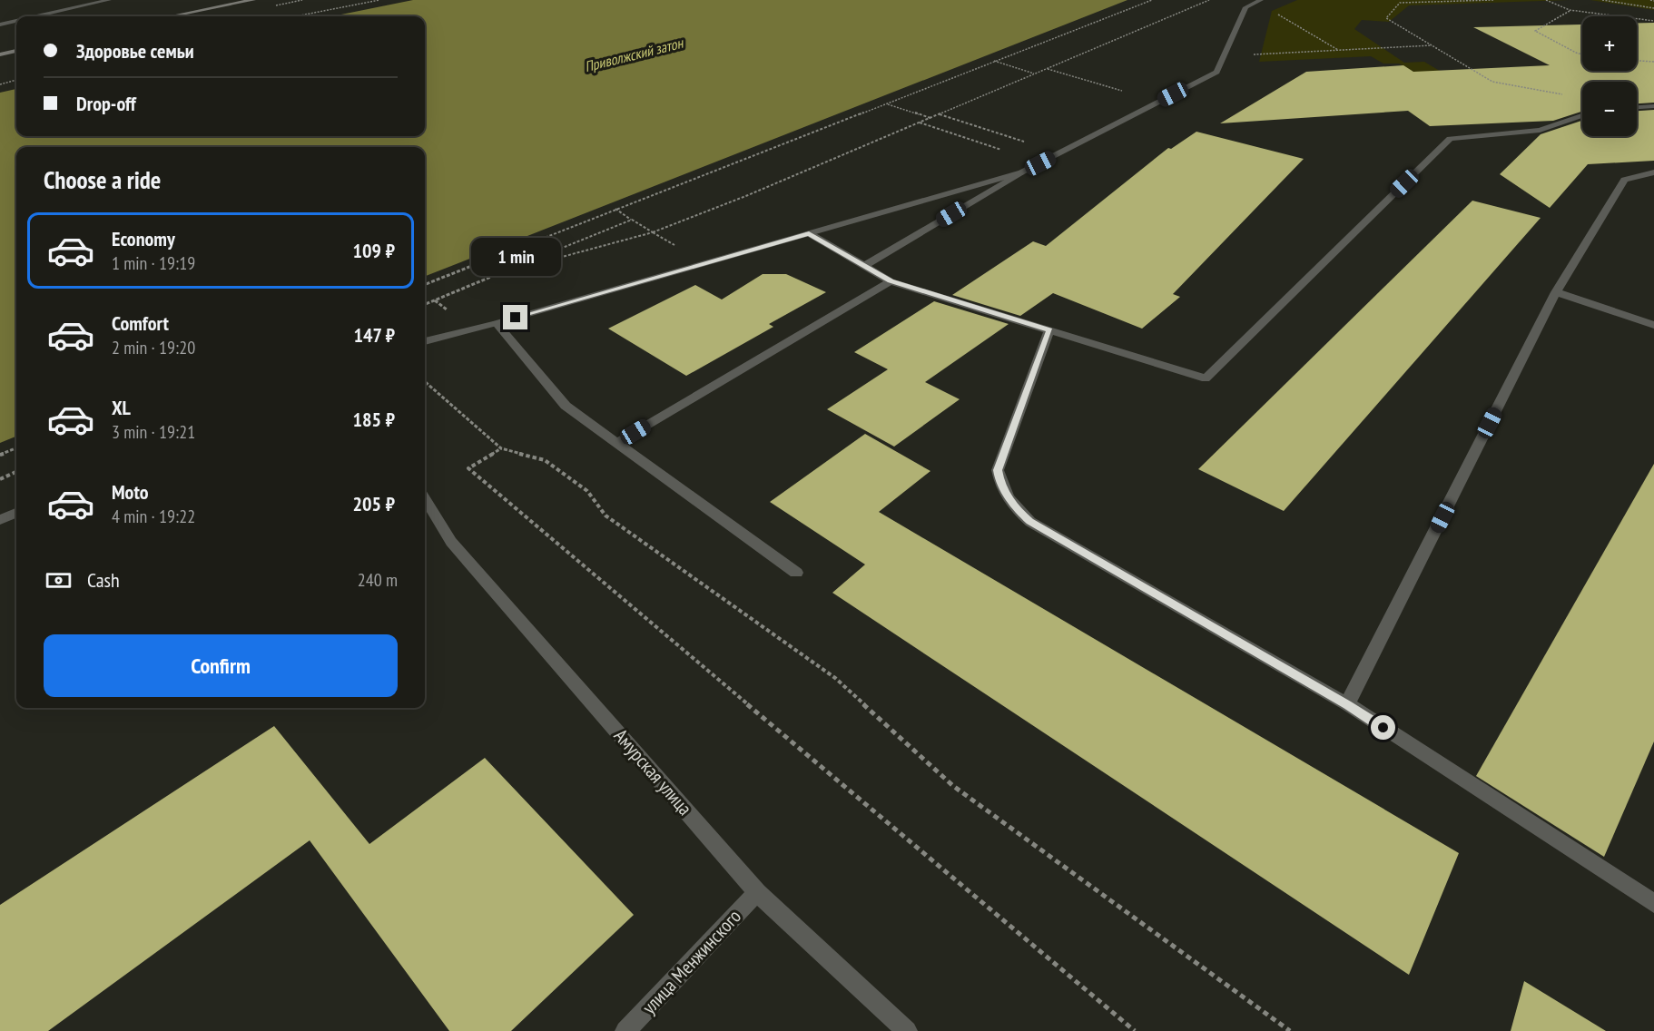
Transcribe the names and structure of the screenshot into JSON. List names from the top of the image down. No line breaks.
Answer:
{"streets":{"street":["Амурская улица","улица Менжинского"]},"crossings":[["Амурская улица","улица Менжинского"]],"water":["Приволжский затон"],"page":{"map_buttons":["+","−"],"banner":["Здоровье семьи","Drop-off"],"heading":"Choose a ride","list":[{"name":"Economy","note":"1 min · 19:19","value":"109 ₽"},{"name":"Comfort","note":"2 min · 19:20","value":"147 ₽"},{"name":"XL","note":"3 min · 19:21","value":"185 ₽"},{"name":"Moto","note":"4 min · 19:22","value":"205 ₽"}],"bubble":"1 min","pay":["Cash","240 m"],"buttons":"Confirm"}}
